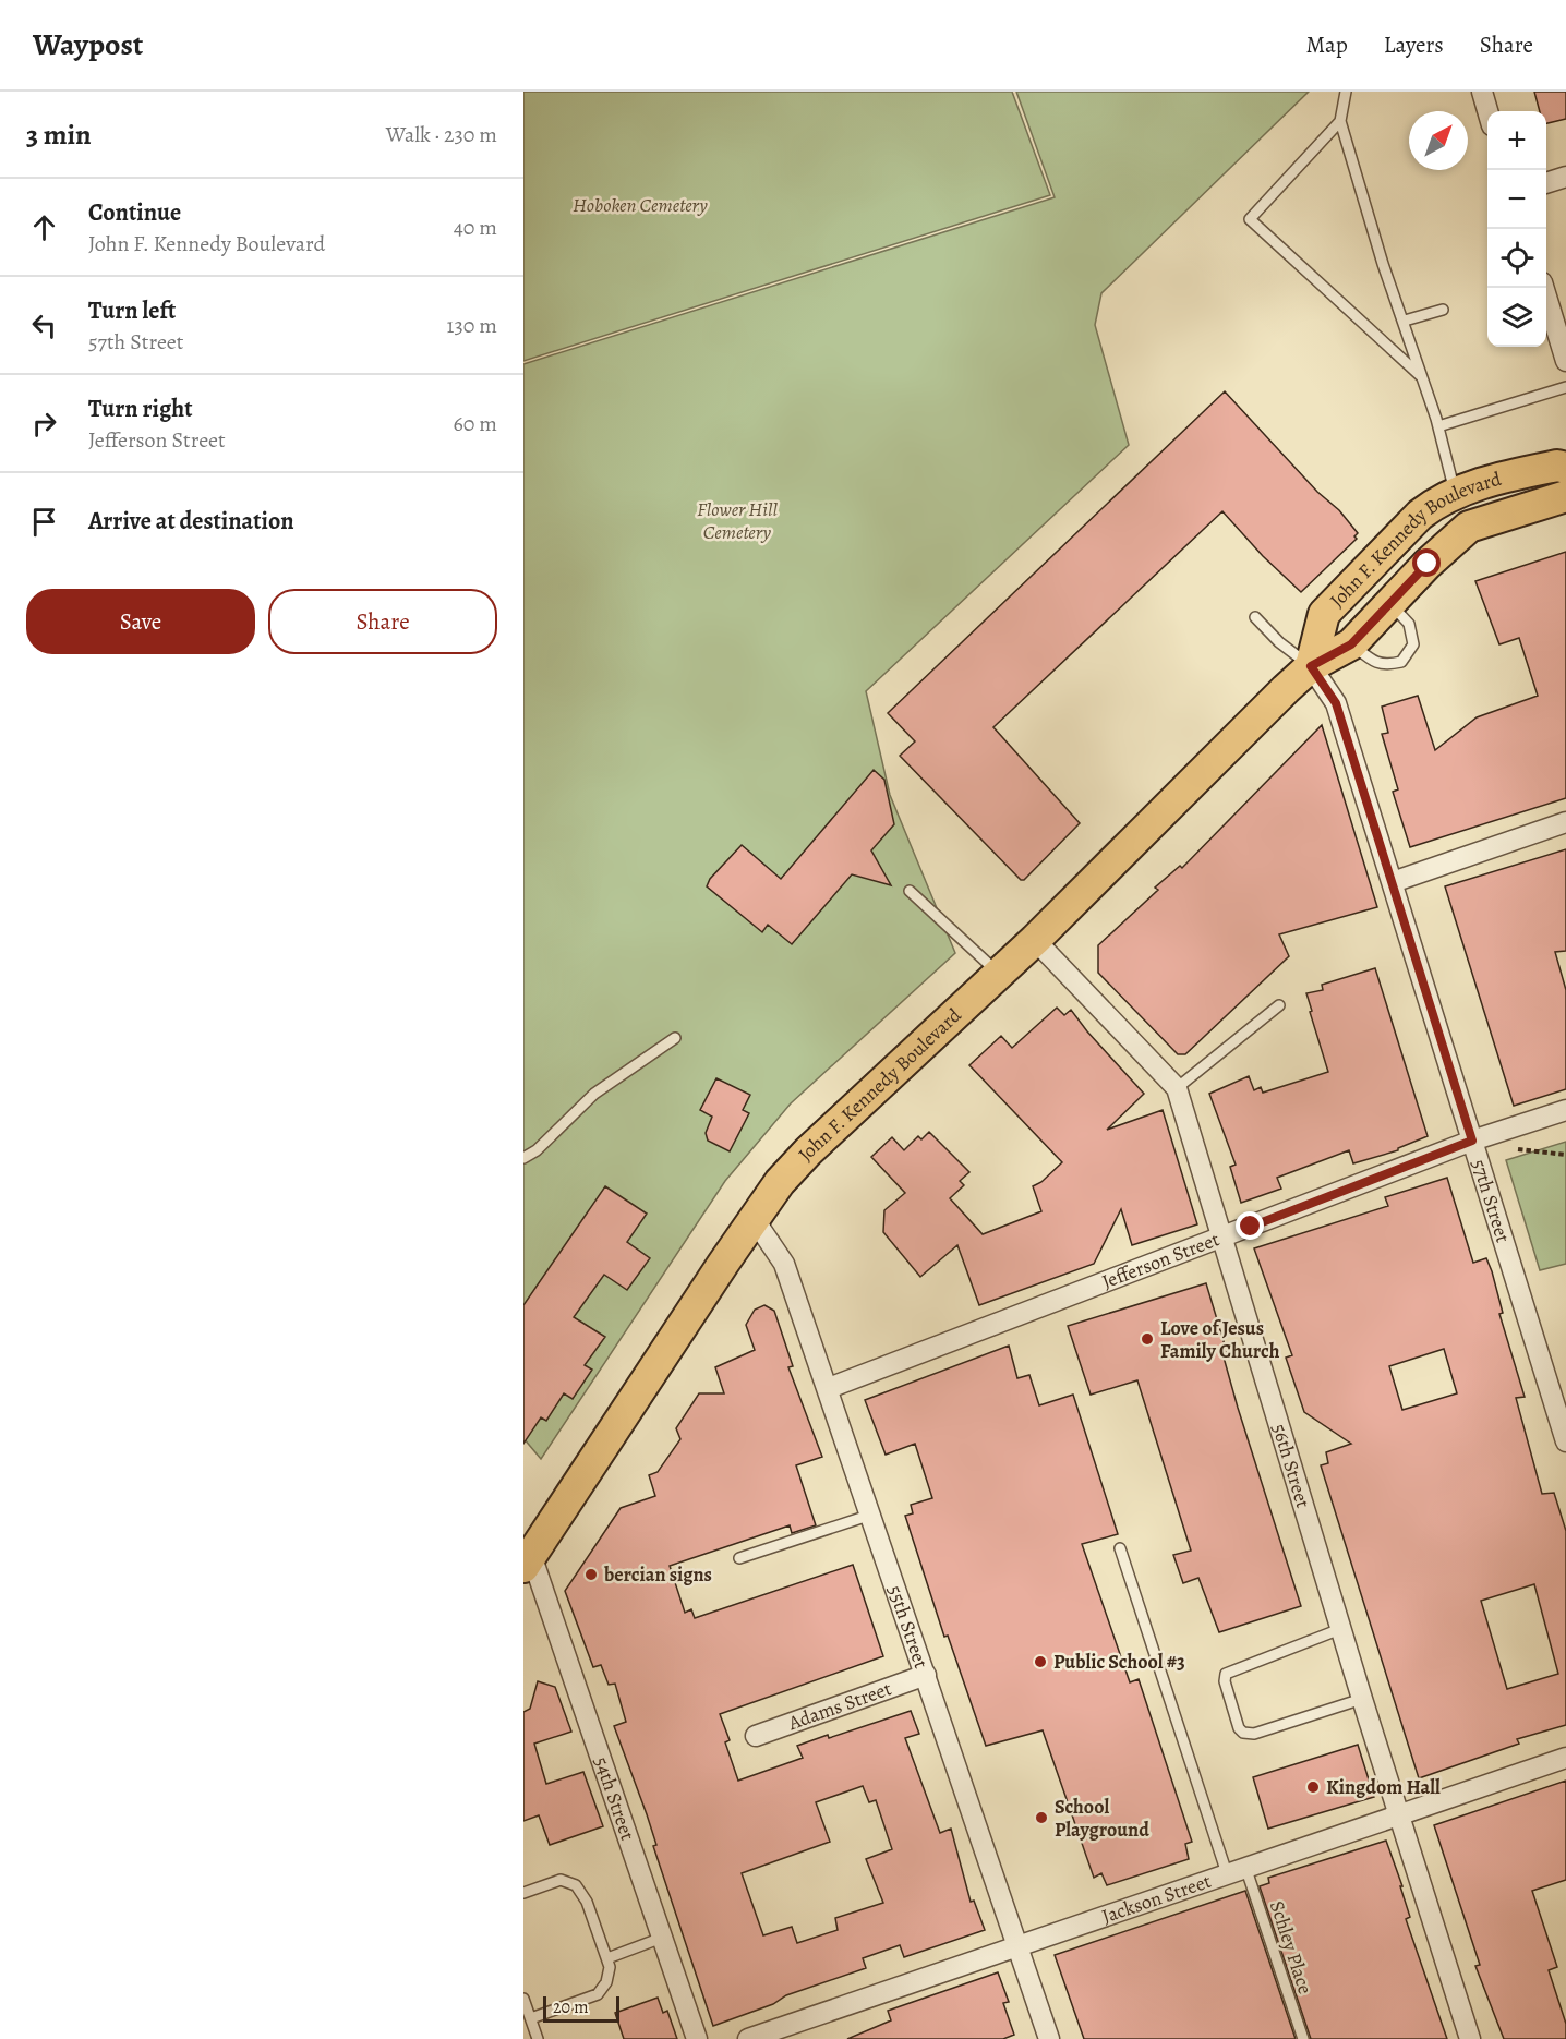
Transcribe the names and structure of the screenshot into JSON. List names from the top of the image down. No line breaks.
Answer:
{"streets":{"main road":["John F. Kennedy Boulevard"],"street":["57th Street","Jefferson Street","56th Street","55th Street","Adams Street","54th Street","Jackson Street"],"lane":["Schley Place"]},"crossings":[["John F. Kennedy Boulevard","57th Street"],["John F. Kennedy Boulevard","56th Street"],["John F. Kennedy Boulevard","55th Street"],["John F. Kennedy Boulevard","54th Street"],["57th Street","Jefferson Street"],["Jefferson Street","56th Street"],["Jefferson Street","55th Street"],["56th Street","Jackson Street"],["55th Street","Adams Street"],["55th Street","Jackson Street"],["Jackson Street","Schley Place"]],"parks":["Hoboken Cemetery","Flower Hill Cemetery"],"places":["Love of Jesus Family Church","bercian signs","Public School #3","Kingdom Hall","School Playground"],"scale_bar":"20 m","north":"top right","page":{"header":"Waypost","nav":["Map","Layers","Share"],"heading":["3 min","Walk · 230 m"],"map_buttons":["+","−"],"list":[["Continue","John F. Kennedy Boulevard","40 m"],["Turn left","57th Street","130 m"],["Turn right","Jefferson Street","60 m"],"Arrive at destination"],"buttons":["Save","Share"],"scale":"20 m"}}
